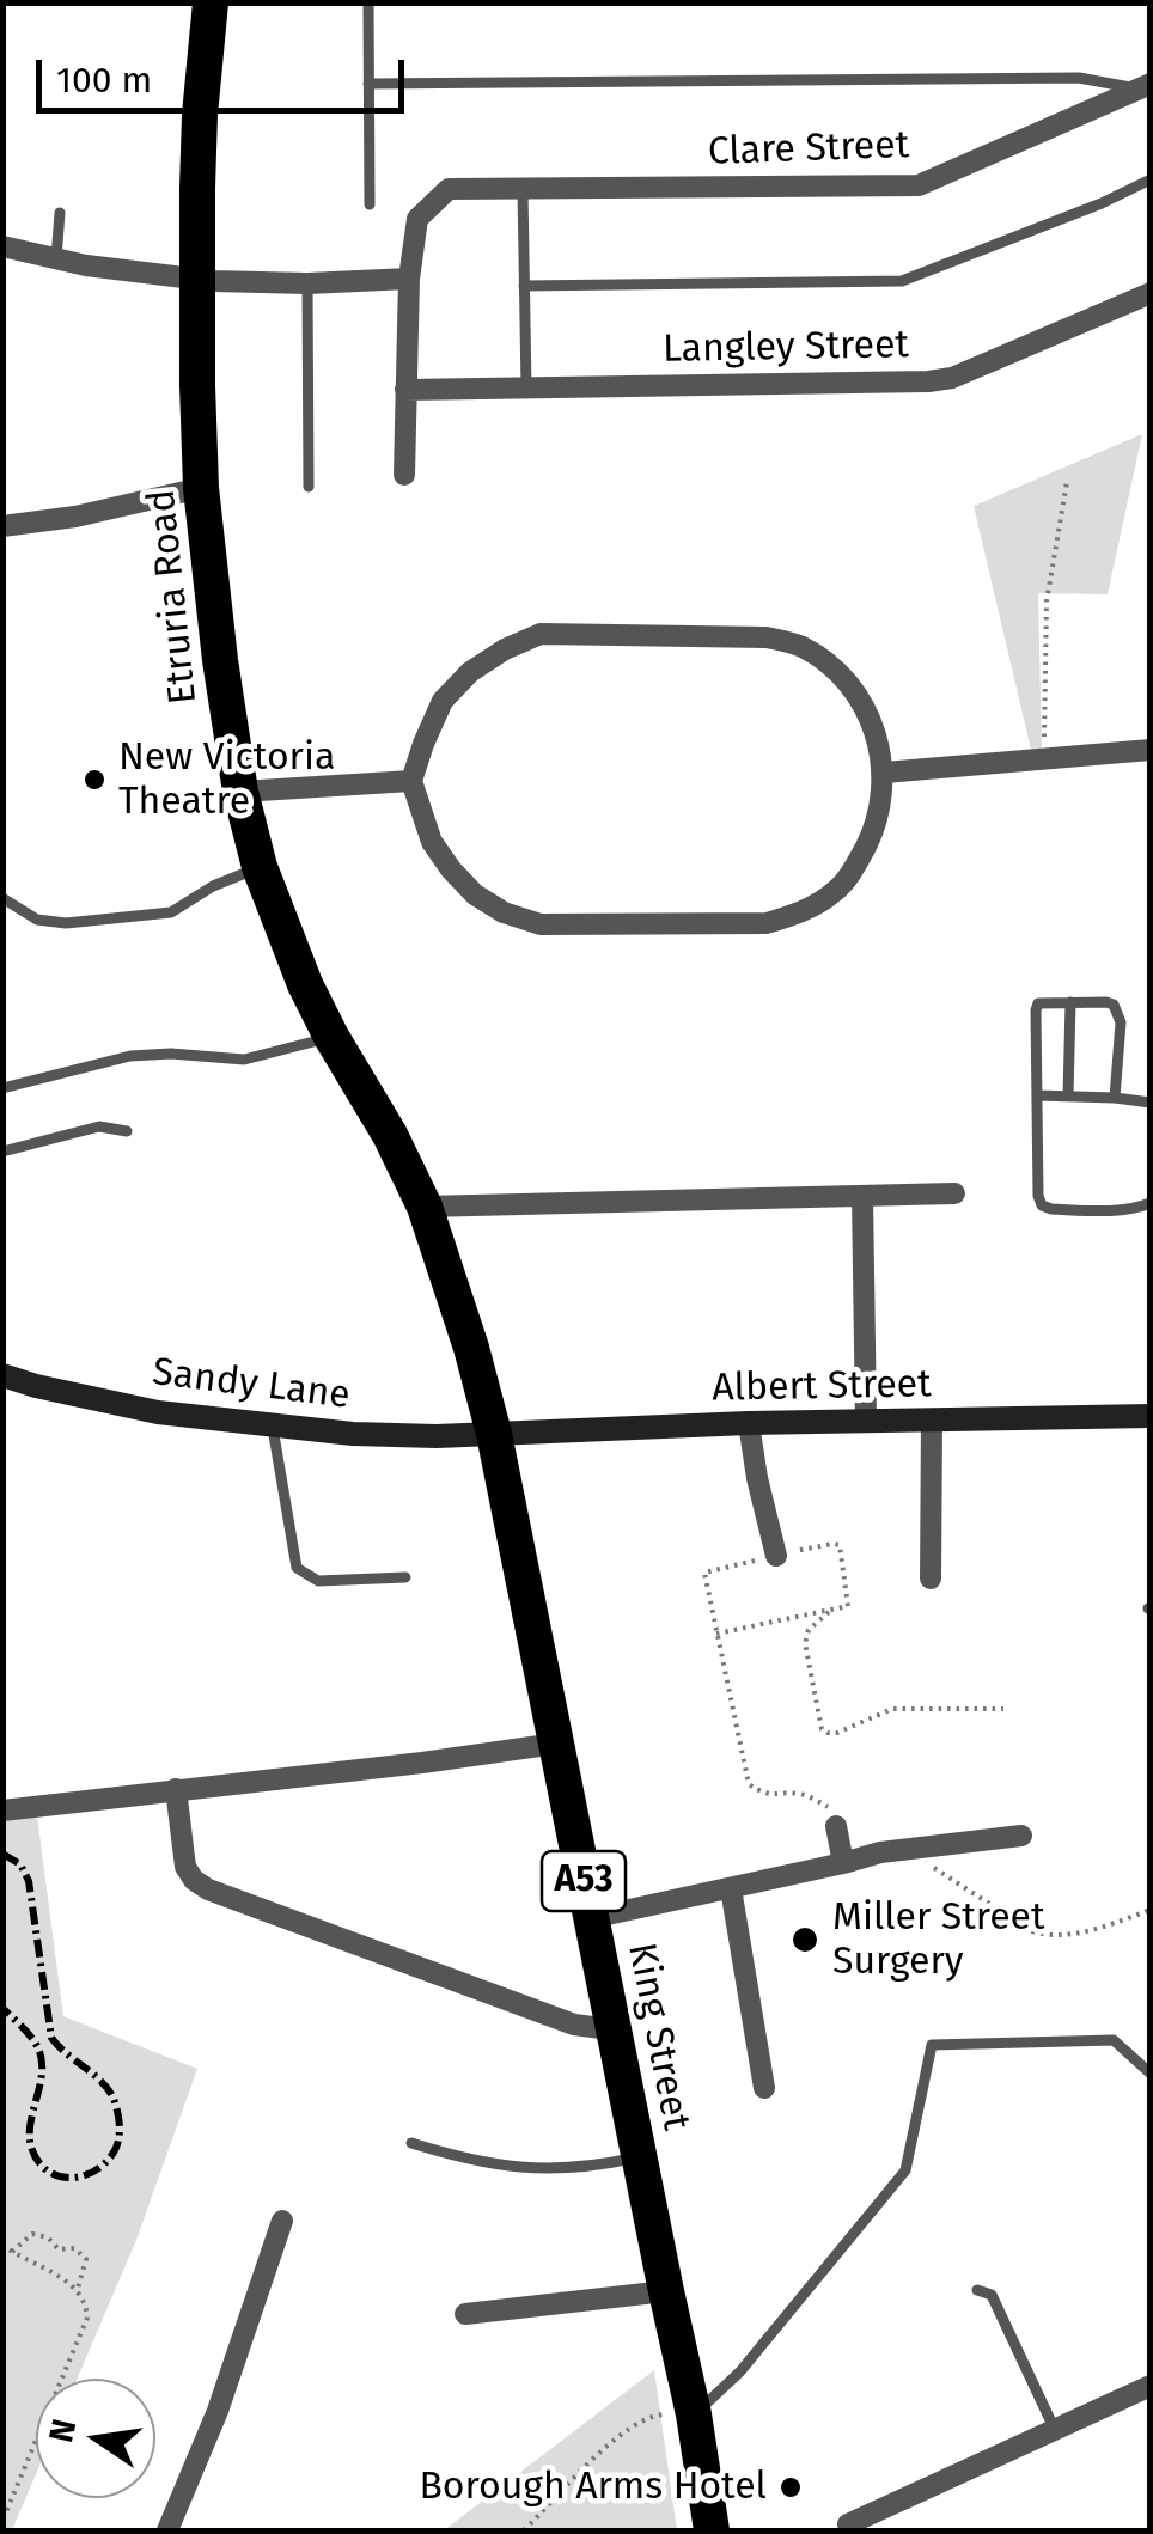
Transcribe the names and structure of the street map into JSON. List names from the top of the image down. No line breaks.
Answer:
{"streets":{"highway":["Etruria Road","A53","King Street"],"street":["Clare Street","Langley Street","Sandy Lane","Albert Street"]},"crossings":[["Etruria Road","King Street"],["Sandy Lane","Albert Street"],["Sandy Lane","King Street"],["Albert Street","King Street"]],"places":["New Victoria Theatre","Miller Street Surgery","Borough Arms Hotel"],"scale_bar":"100 m","north":"left"}
